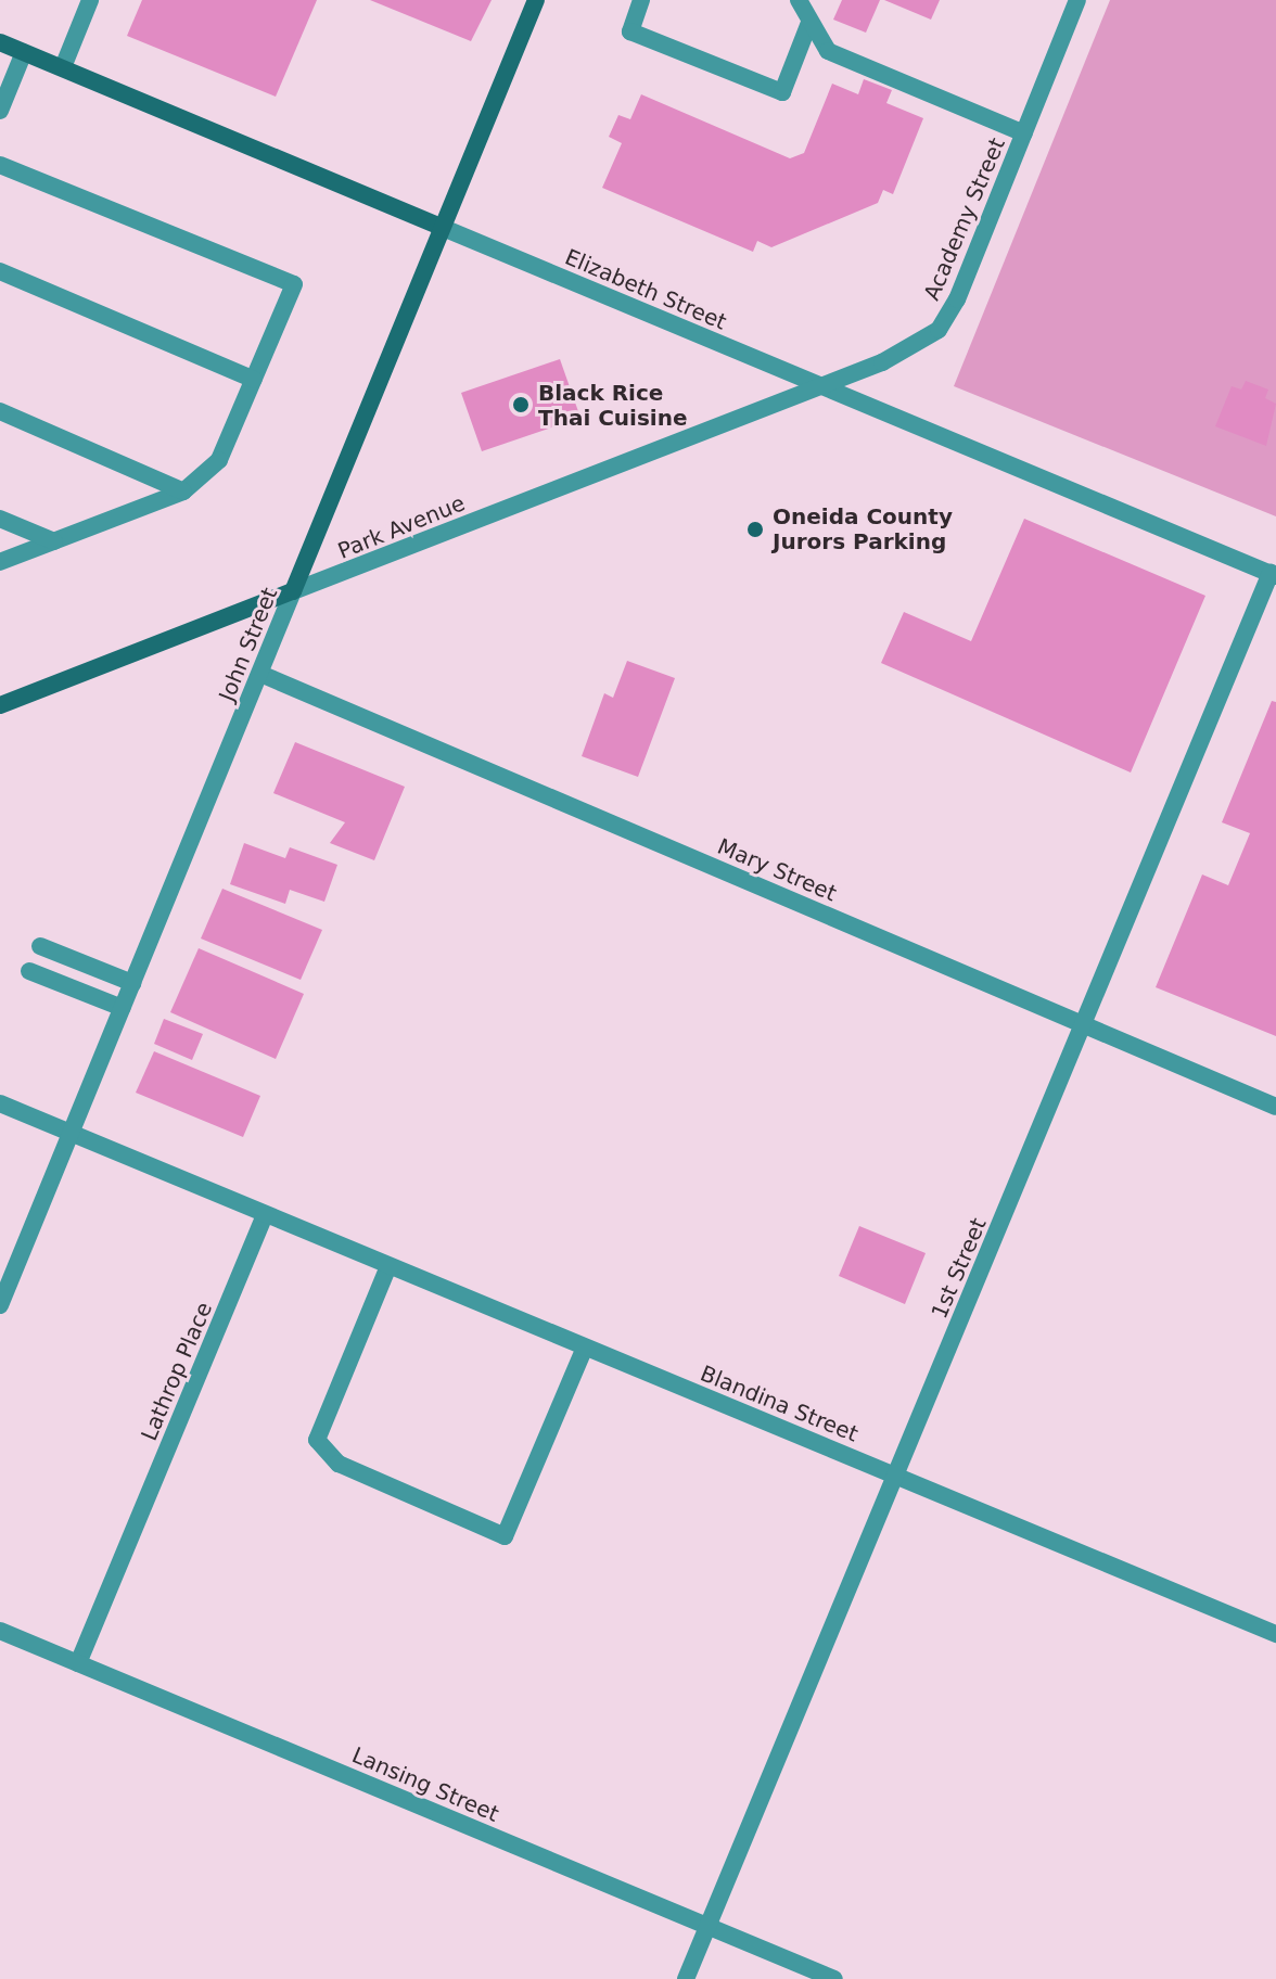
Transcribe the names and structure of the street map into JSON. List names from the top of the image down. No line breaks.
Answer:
{"streets":{"street":["Academy Street","Elizabeth Street","Park Avenue","John Street","Mary Street","1st Street","Lathrop Place","Blandina Street","Lansing Street"]},"crossings":[["Academy Street","Elizabeth Street"],["Academy Street","Park Avenue"],["Elizabeth Street","Park Avenue"],["Elizabeth Street","John Street"],["Elizabeth Street","1st Street"],["Park Avenue","John Street"],["John Street","Mary Street"],["Mary Street","1st Street"],["1st Street","Blandina Street"],["1st Street","Lansing Street"],["Lathrop Place","Blandina Street"],["Lathrop Place","Lansing Street"]],"places":["Black Rice Thai Cuisine","Oneida County Jurors Parking"]}
